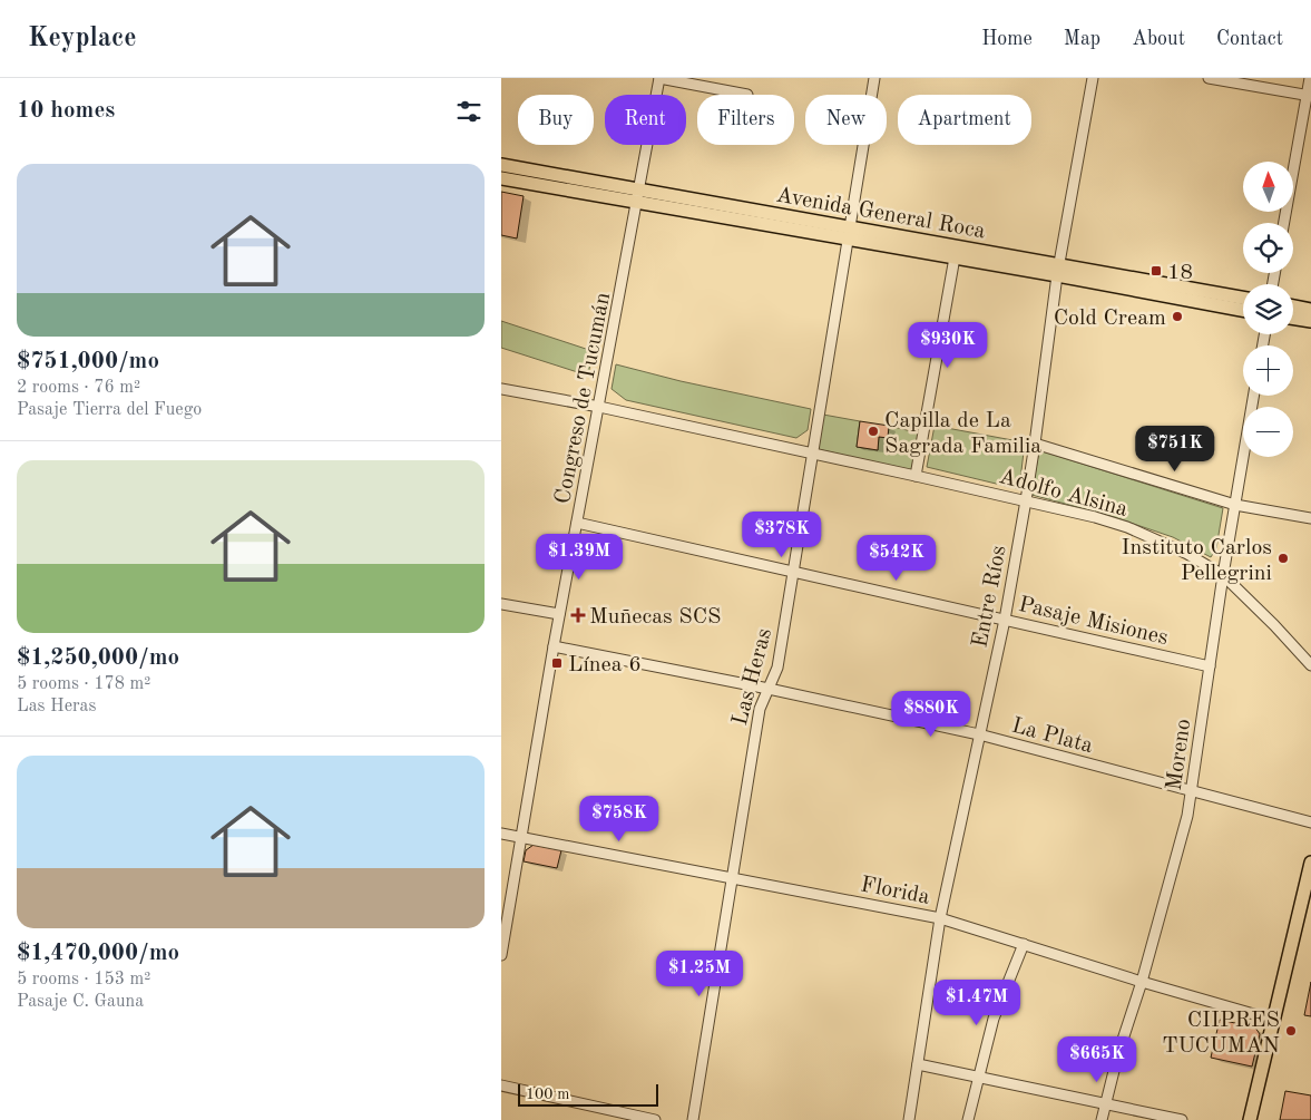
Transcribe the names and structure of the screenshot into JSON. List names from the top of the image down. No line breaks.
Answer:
{"streets":{"main road":["Avenida General Roca"],"street":["Congreso de Tucumán","Adolfo Alsina","Entre Ríos","Pasaje Misiones","Las Heras","La Plata","Moreno","Florida"]},"crossings":[["Avenida General Roca","Congreso de Tucumán"],["Avenida General Roca","Entre Ríos"],["Avenida General Roca","Las Heras"],["Congreso de Tucumán","Adolfo Alsina"],["Congreso de Tucumán","Pasaje Misiones"],["Congreso de Tucumán","La Plata"],["Congreso de Tucumán","Florida"],["Adolfo Alsina","Entre Ríos"],["Adolfo Alsina","Las Heras"],["Adolfo Alsina","Moreno"],["Entre Ríos","Pasaje Misiones"],["Entre Ríos","La Plata"],["Entre Ríos","Florida"],["Pasaje Misiones","Las Heras"],["Pasaje Misiones","Moreno"],["Las Heras","La Plata"],["Las Heras","Florida"],["La Plata","Moreno"],["Moreno","Florida"]],"places":{"transit":["18","Línea 6"],"other":["Cold Cream","Capilla de La Sagrada Familia","Instituto Carlos Pellegrini","CIIPRES TUCUMAN"],"health":["Muñecas SCS"]},"scale_bar":"100 m","north":"top","page":{"header":"Keyplace","nav":["Home","Map","About","Contact"],"heading":"10 homes","chip":["Buy","Rent","Filters","New","Apartment"],"list":[{"name":"$751,000/mo","note":"2 rooms · 76 m² · Pasaje Tierra del Fuego"},{"name":"$1,250,000/mo","note":"5 rooms · 178 m² · Las Heras"},{"name":"$1,470,000/mo","note":"5 rooms · 153 m² · Pasaje C. Gauna"}],"map_buttons":["+","−"],"price":["$930K","$751K","$378K","$1.39M","$542K","$880K","$758K","$1.25M","$1.47M","$665K"],"scale":"100 m"}}
